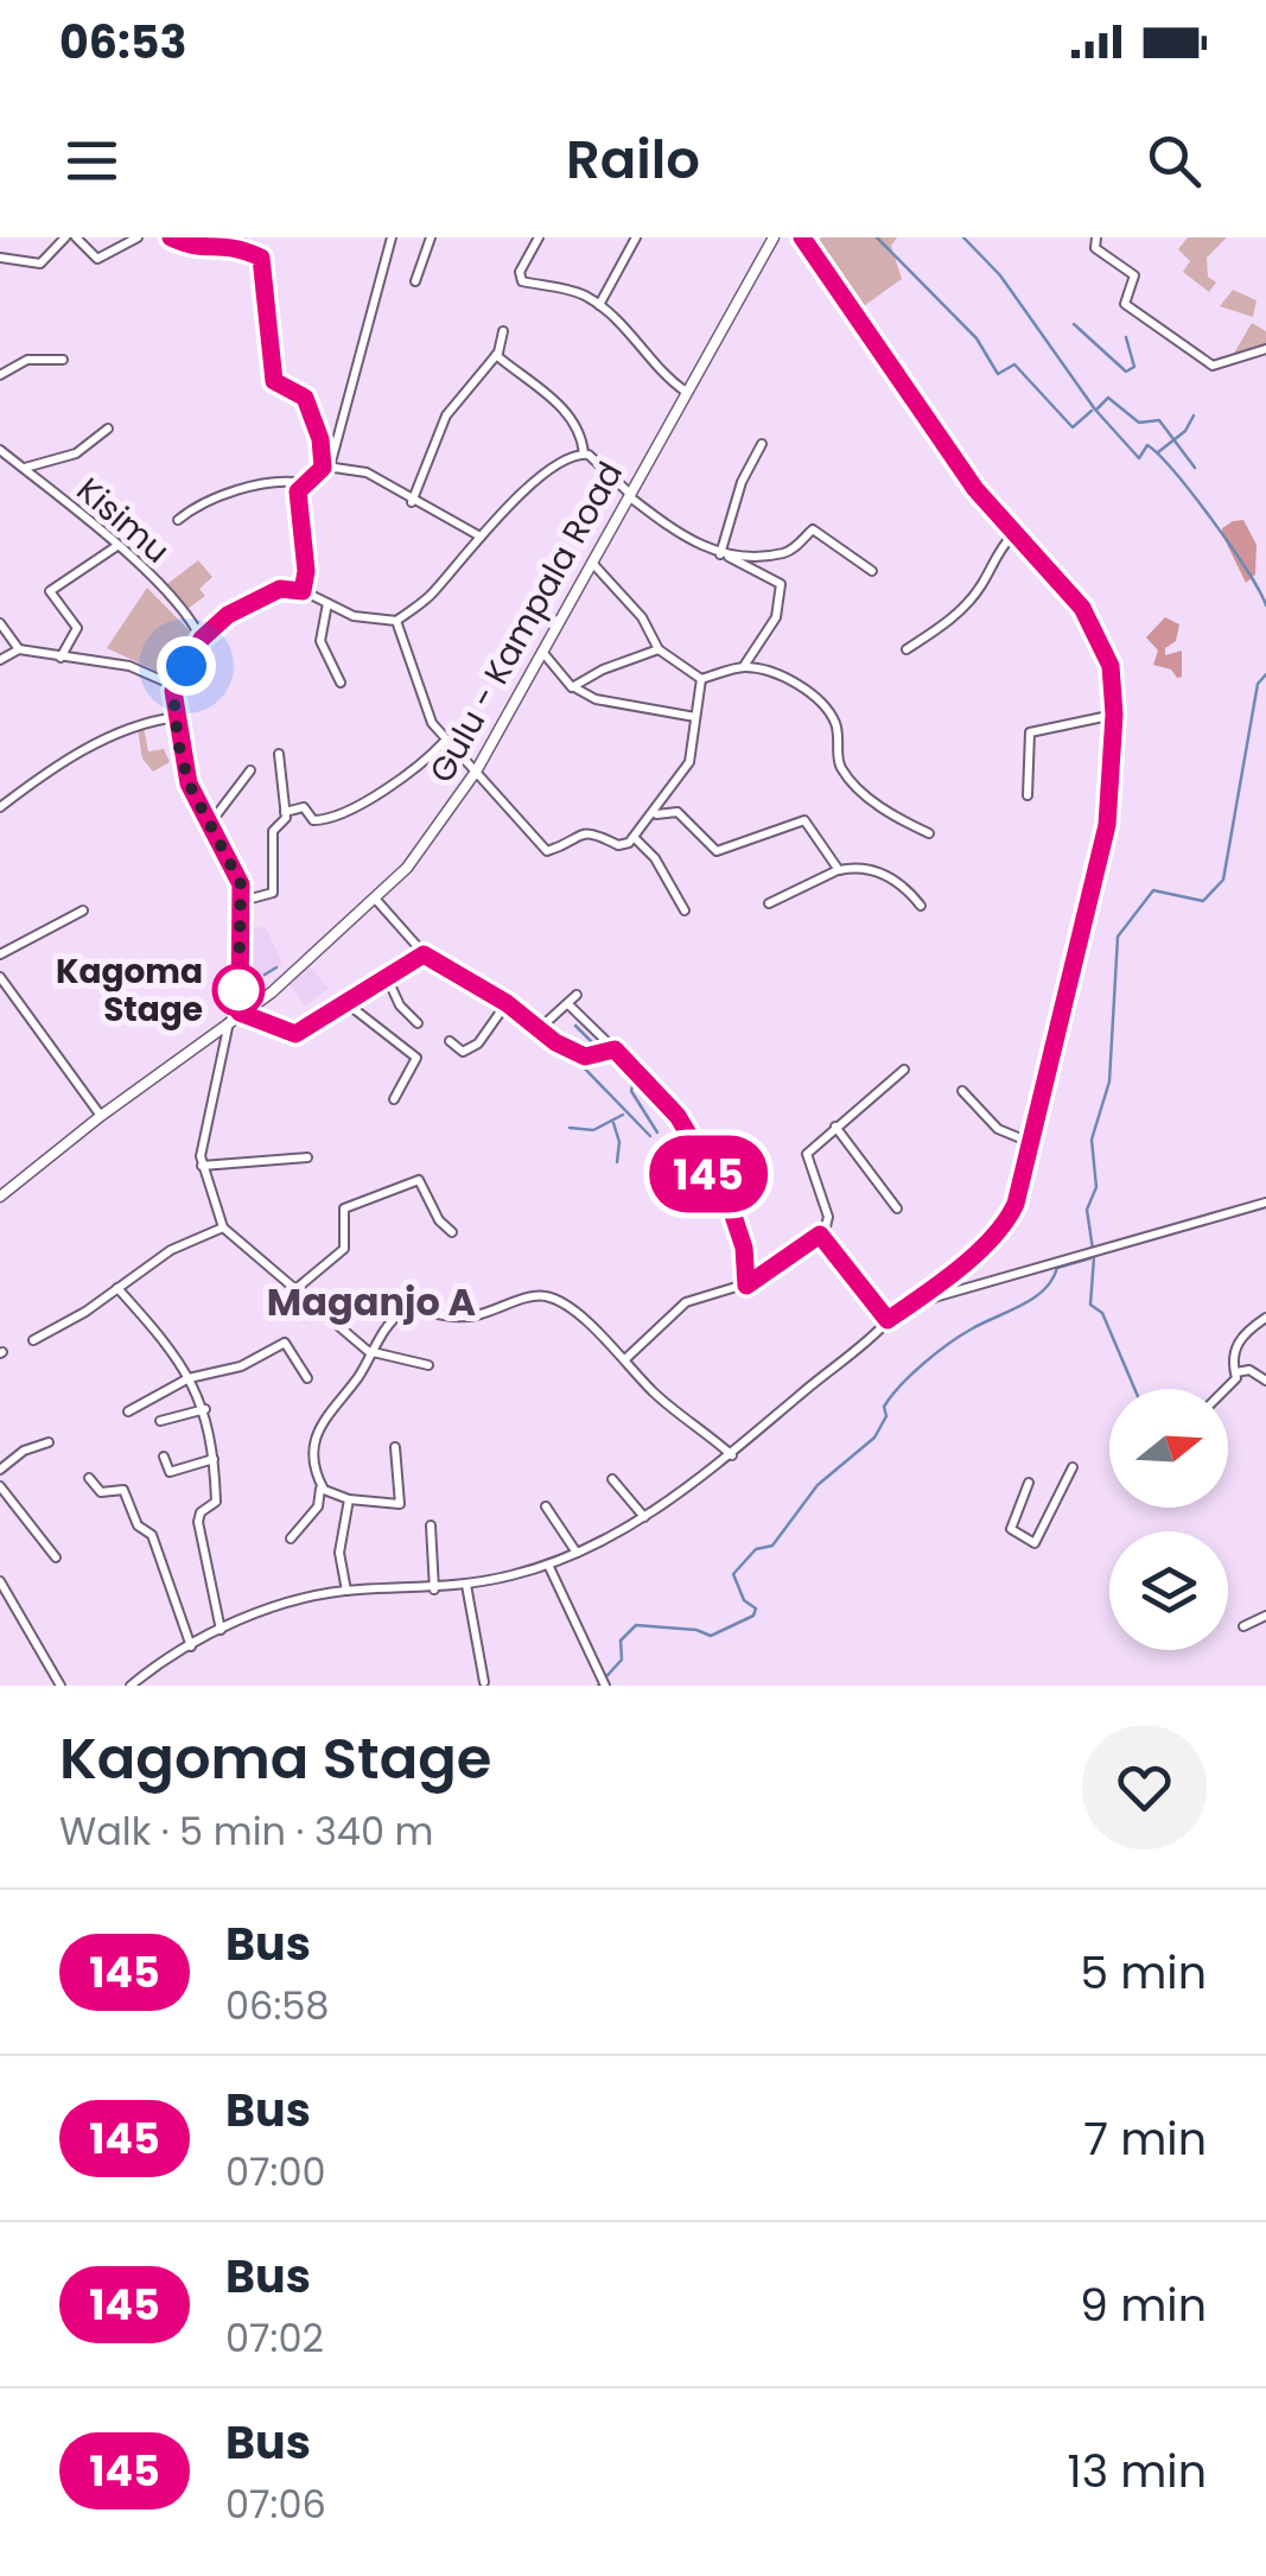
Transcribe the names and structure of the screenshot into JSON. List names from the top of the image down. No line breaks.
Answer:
{"streets":{"main road":["Gulu - Kampala Road"],"street":["Kisimu"]},"districts":["Maganjo A"],"places":["Kagoma Stage"],"lines":["bus line 145"],"north":"right","page":{"status":"06:53","header":"Railo","on_map":"145","heading":["Kagoma Stage","Walk · 5 min · 340 m"],"list":[{"mark":"145","name":"Bus","note":"06:58","value":"5 min"},{"mark":"145","name":"Bus","note":"07:00","value":"7 min"},{"mark":"145","name":"Bus","note":"07:02","value":"9 min"},{"mark":"145","name":"Bus","note":"07:06","value":"13 min"}]}}
